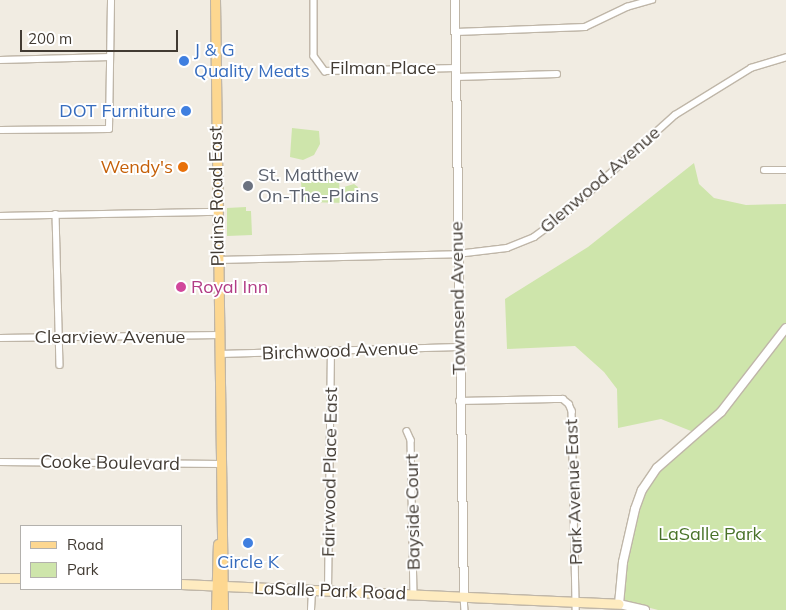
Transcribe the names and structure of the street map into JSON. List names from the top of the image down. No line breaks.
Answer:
{"streets":{"main road":["Plains Road East","LaSalle Park Road"],"street":["Filman Place","Glenwood Avenue","Townsend Avenue","Clearview Avenue","Birchwood Avenue","Cooke Boulevard","Fairwood Place East","Park Avenue East","Bayside Court"]},"crossings":[["Filman Place","Townsend Avenue"],["Glenwood Avenue","Plains Road East"],["Glenwood Avenue","Townsend Avenue"],["Plains Road East","Clearview Avenue"],["Plains Road East","Birchwood Avenue"],["Plains Road East","Cooke Boulevard"],["Plains Road East","LaSalle Park Road"],["Townsend Avenue","Birchwood Avenue"],["Townsend Avenue","Park Avenue East"],["Townsend Avenue","LaSalle Park Road"],["Birchwood Avenue","Fairwood Place East"],["Fairwood Place East","LaSalle Park Road"],["Park Avenue East","LaSalle Park Road"],["Bayside Court","LaSalle Park Road"]],"parks":["LaSalle Park"],"places":["J & G Quality Meats","DOT Furniture","Wendy's","St. Matthew On-The-Plains","Royal Inn","Circle K"],"legend":["Road","Park"],"scale_bar":"200 m"}
